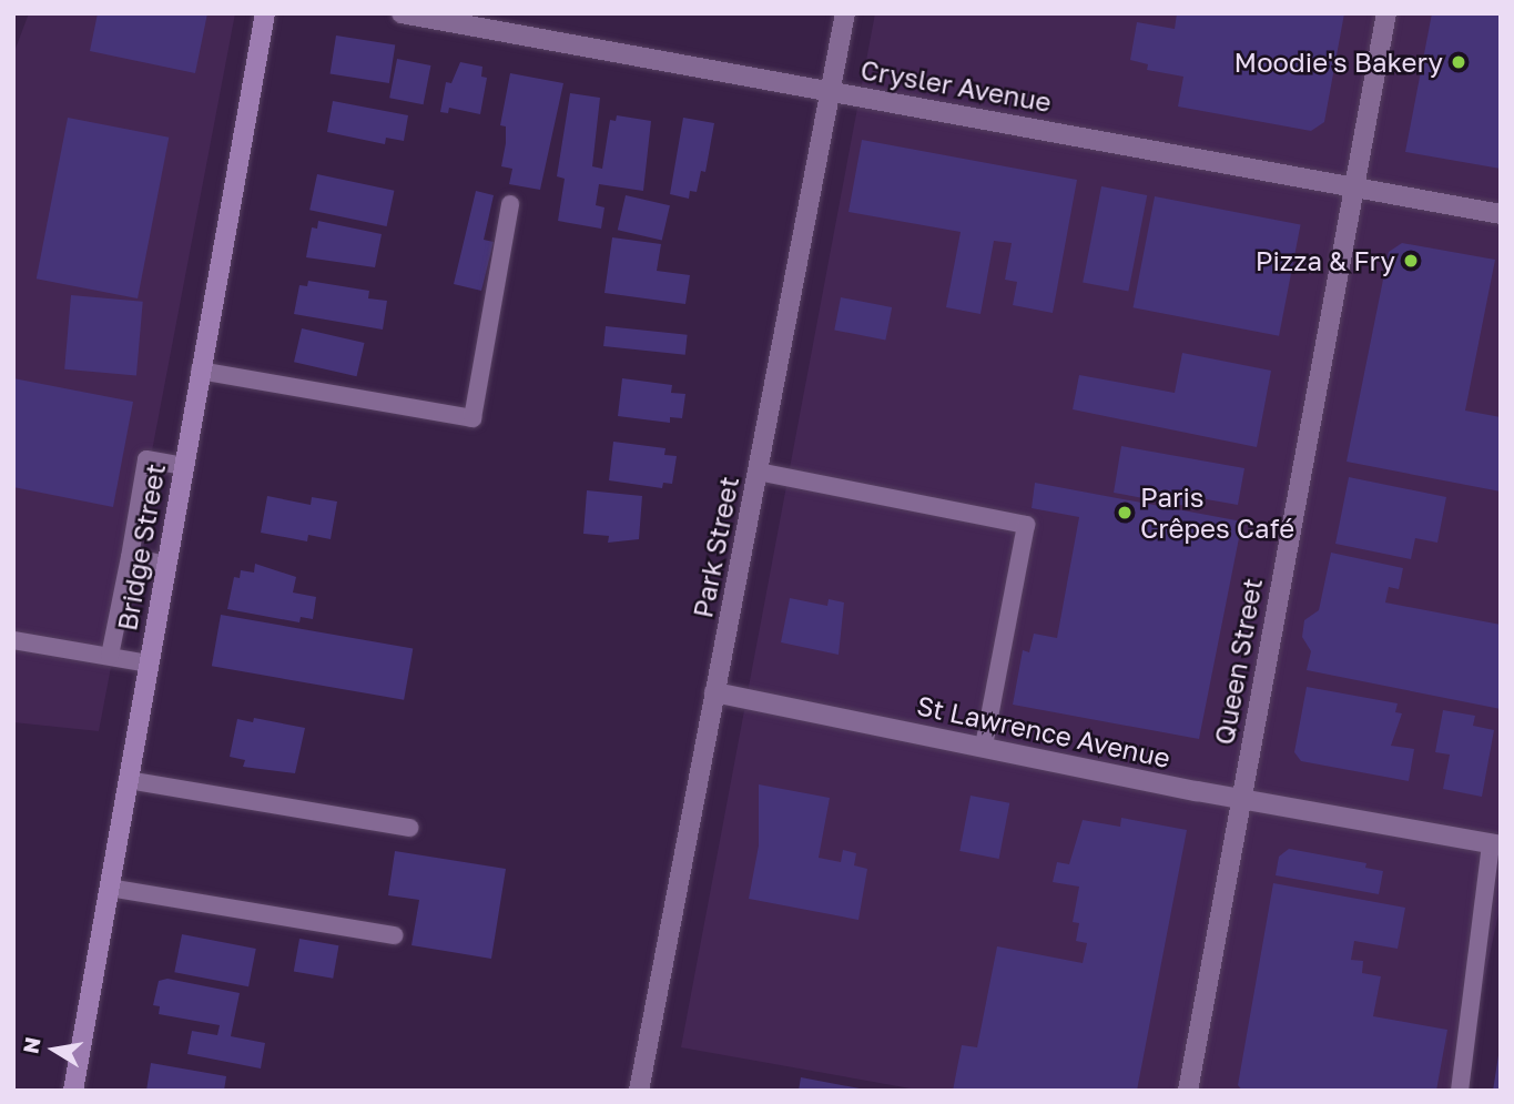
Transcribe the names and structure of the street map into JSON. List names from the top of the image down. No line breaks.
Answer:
{"streets":{"main road":["Bridge Street"],"street":["Crysler Avenue","Park Street","Queen Street","St Lawrence Avenue"]},"crossings":[["Crysler Avenue","Park Street"],["Crysler Avenue","Queen Street"],["Park Street","St Lawrence Avenue"],["Queen Street","St Lawrence Avenue"]],"places":["Moodie's Bakery","Pizza & Fry","Paris Crêpes Café"],"north":"left"}
